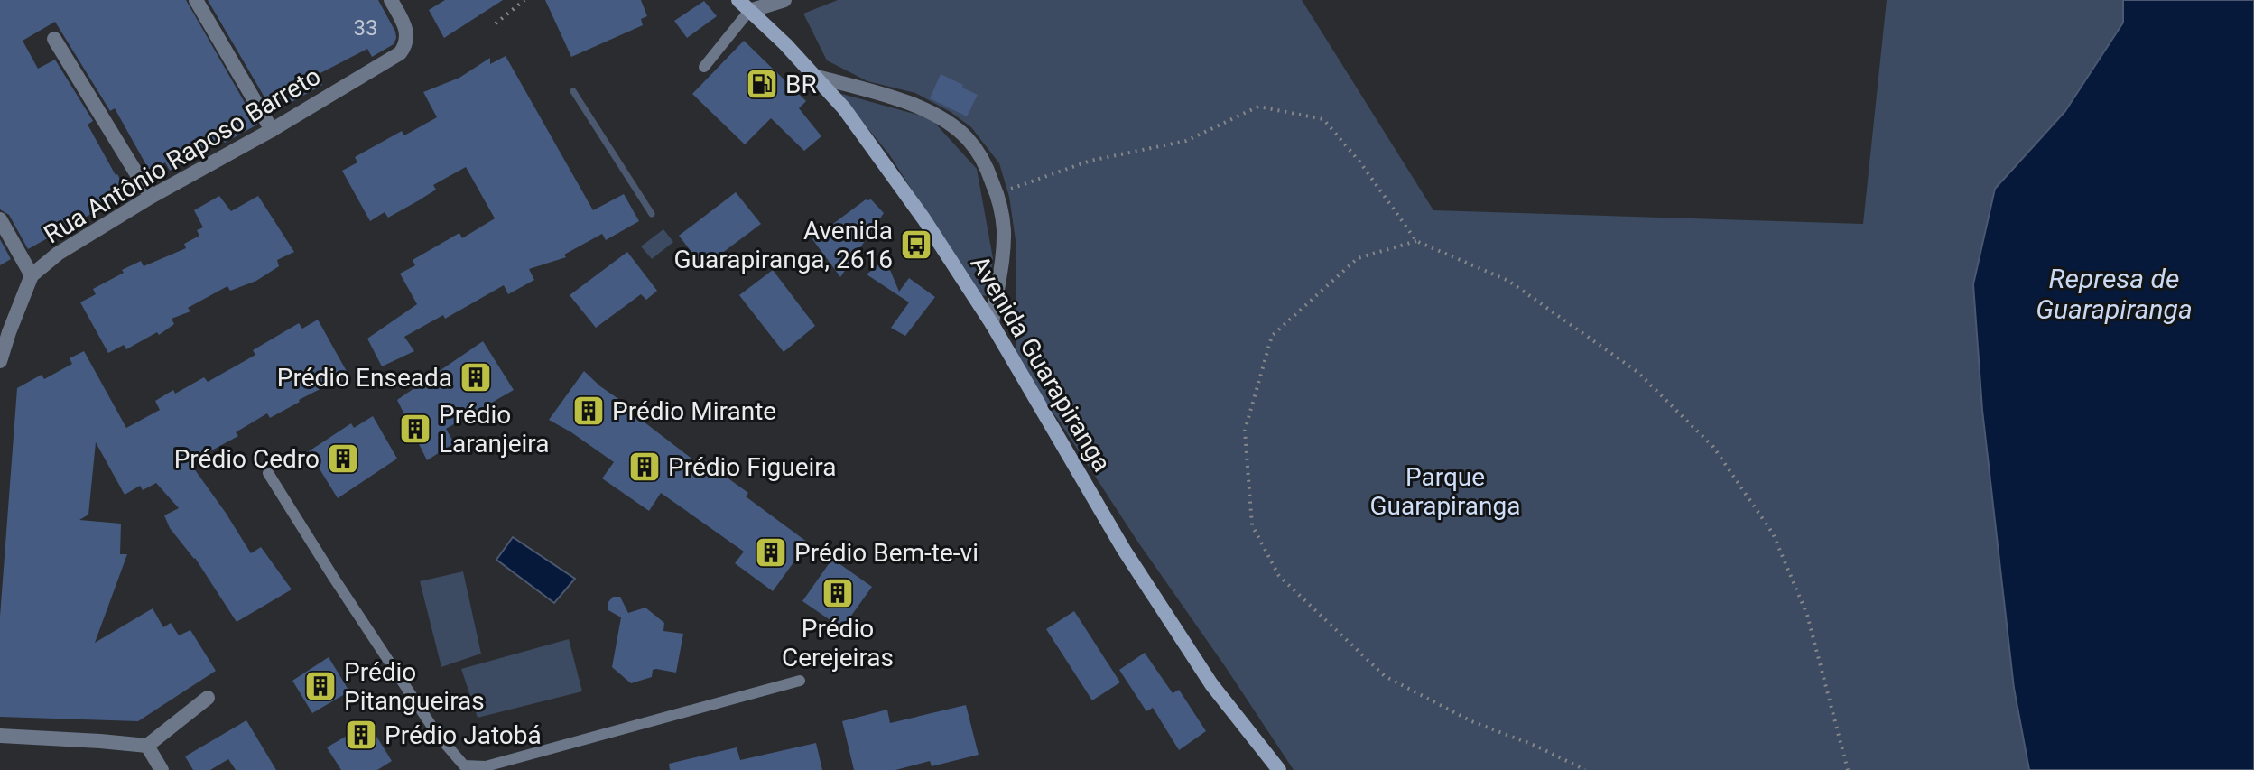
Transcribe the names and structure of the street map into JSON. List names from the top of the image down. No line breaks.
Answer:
{"streets":{"main road":["Avenida Guarapiranga"],"street":["Rua Antônio Raposo Barreto"]},"water":["Represa de Guarapiranga"],"parks":["Parque Guarapiranga"],"places":{"fuel station":["BR"],"bus stop":["Avenida Guarapiranga, 2616"],"building":["Prédio Enseada","Prédio Mirante","Prédio Laranjeira","Prédio Cedro","Prédio Figueira","Prédio Bem-te-vi","Prédio Cerejeiras","Prédio Pitangueiras","Prédio Jatobá"]},"house_numbers":["33"]}
